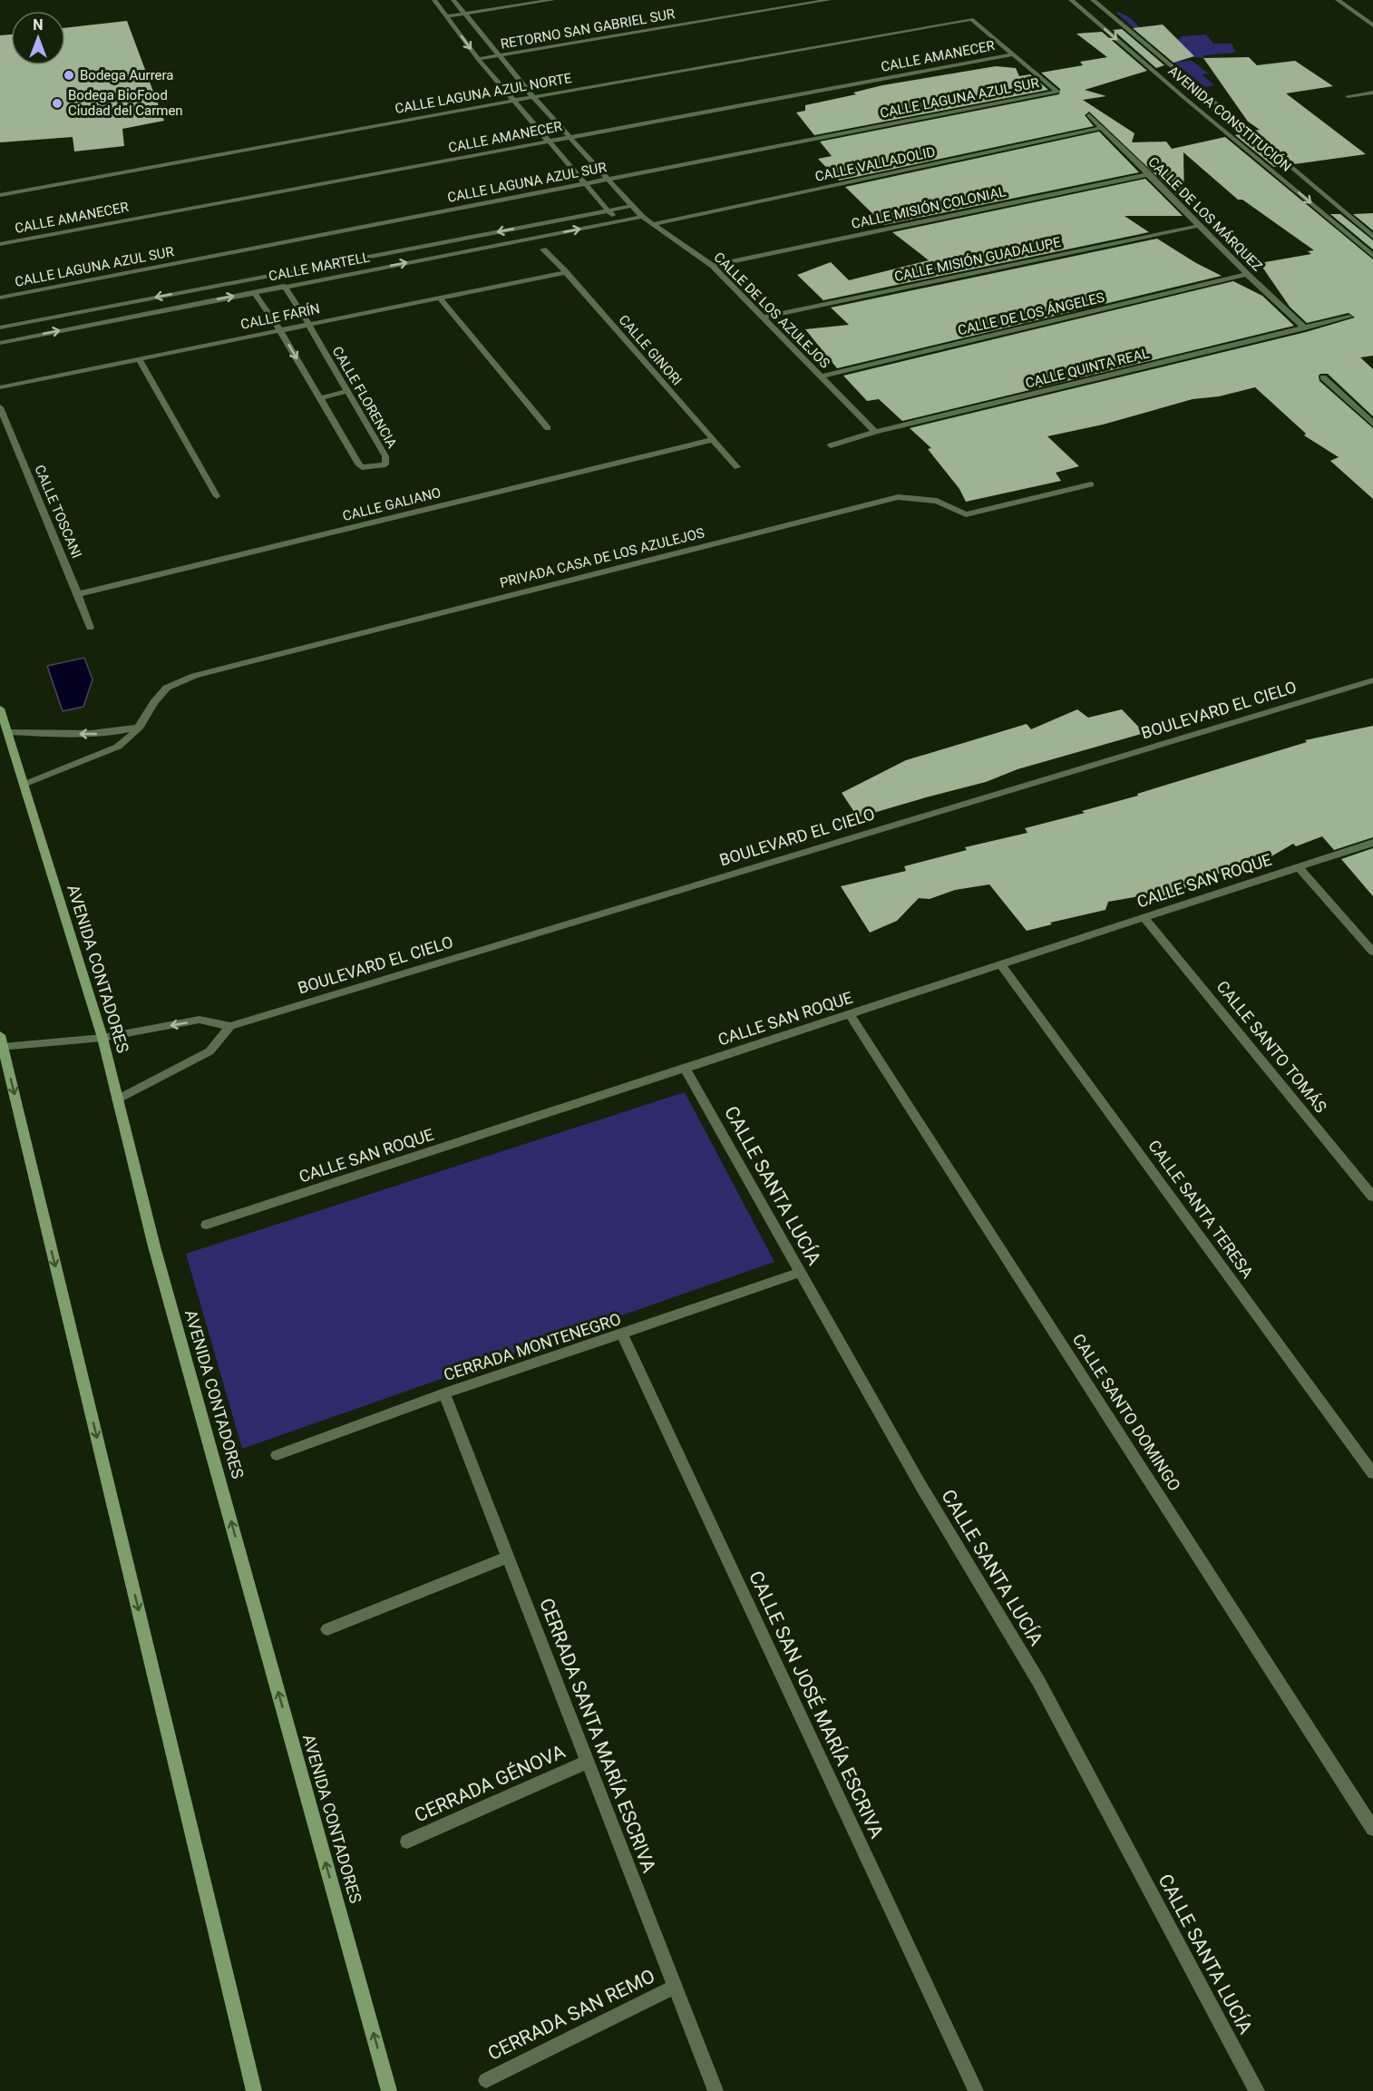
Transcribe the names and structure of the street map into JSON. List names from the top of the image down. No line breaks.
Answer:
{"streets":{"main road":["AVENIDA CONTADORES"],"street":["RETORNO SAN GABRIEL SUR","CALLE AMANECER","CALLE LAGUNA AZUL NORTE","CALLE LAGUNA AZUL SUR","AVENIDA CONSTITUCIÓN","CALLE VALLADOLID","CALLE MISIÓN COLONIAL","CALLE DE LOS MÁRQUEZ","CALLE MISIÓN GUADALUPE","CALLE MARTELL","CALLE DE LOS AZULEJOS","CALLE DE LOS ÁNGELES","CALLE FARÍN","CALLE GINORI","CALLE QUINTA REAL","CALLE FLORENCIA","CALLE GALIANO","CALLE TOSCANI","PRIVADA CASA DE LOS AZULEJOS","BOULEVARD EL CIELO","CALLE SAN ROQUE","CALLE SANTO TOMÁS","CALLE SANTA LUCÍA","CALLE SANTA TERESA","CERRADA MONTENEGRO","CALLE SANTO DOMINGO","CALLE SAN JOSÉ MARÍA ESCRIVA","CERRADA SANTA MARÍA ESCRIVA","CERRADA GÉNOVA","CERRADA SAN REMO"]},"crossings":[["RETORNO SAN GABRIEL SUR","CALLE DE LOS AZULEJOS"],["CALLE AMANECER","CALLE LAGUNA AZUL NORTE"],["CALLE AMANECER","CALLE LAGUNA AZUL SUR"],["CALLE AMANECER","CALLE DE LOS AZULEJOS"],["CALLE LAGUNA AZUL NORTE","CALLE LAGUNA AZUL SUR"],["CALLE LAGUNA AZUL NORTE","CALLE DE LOS AZULEJOS"],["CALLE LAGUNA AZUL SUR","CALLE DE LOS AZULEJOS"],["CALLE VALLADOLID","CALLE DE LOS MÁRQUEZ"],["CALLE VALLADOLID","CALLE DE LOS AZULEJOS"],["CALLE MISIÓN COLONIAL","CALLE DE LOS MÁRQUEZ"],["CALLE MISIÓN COLONIAL","CALLE DE LOS AZULEJOS"],["CALLE DE LOS MÁRQUEZ","CALLE MISIÓN GUADALUPE"],["CALLE DE LOS MÁRQUEZ","CALLE DE LOS ÁNGELES"],["CALLE DE LOS MÁRQUEZ","CALLE QUINTA REAL"],["CALLE MISIÓN GUADALUPE","CALLE DE LOS AZULEJOS"],["CALLE MARTELL","CALLE DE LOS AZULEJOS"],["CALLE MARTELL","CALLE FLORENCIA"],["CALLE DE LOS AZULEJOS","CALLE DE LOS ÁNGELES"],["CALLE DE LOS AZULEJOS","CALLE QUINTA REAL"],["CALLE FARÍN","CALLE GINORI"],["CALLE FARÍN","CALLE FLORENCIA"],["CALLE GINORI","CALLE GALIANO"],["CALLE GALIANO","CALLE TOSCANI"],["BOULEVARD EL CIELO","AVENIDA CONTADORES"],["CALLE SAN ROQUE","CALLE SANTO TOMÁS"],["CALLE SAN ROQUE","CALLE SANTA LUCÍA"],["CALLE SAN ROQUE","CALLE SANTA TERESA"],["CALLE SAN ROQUE","CALLE SANTO DOMINGO"],["CALLE SANTA LUCÍA","CERRADA MONTENEGRO"],["CERRADA MONTENEGRO","CALLE SAN JOSÉ MARÍA ESCRIVA"],["CERRADA MONTENEGRO","CERRADA SANTA MARÍA ESCRIVA"],["CERRADA SANTA MARÍA ESCRIVA","CERRADA GÉNOVA"],["CERRADA SANTA MARÍA ESCRIVA","CERRADA SAN REMO"]],"one_way":["AVENIDA CONTADORES"],"places":["Bodega Aurrera","Bodega BioFood Ciudad del Carmen"],"north":"top"}
